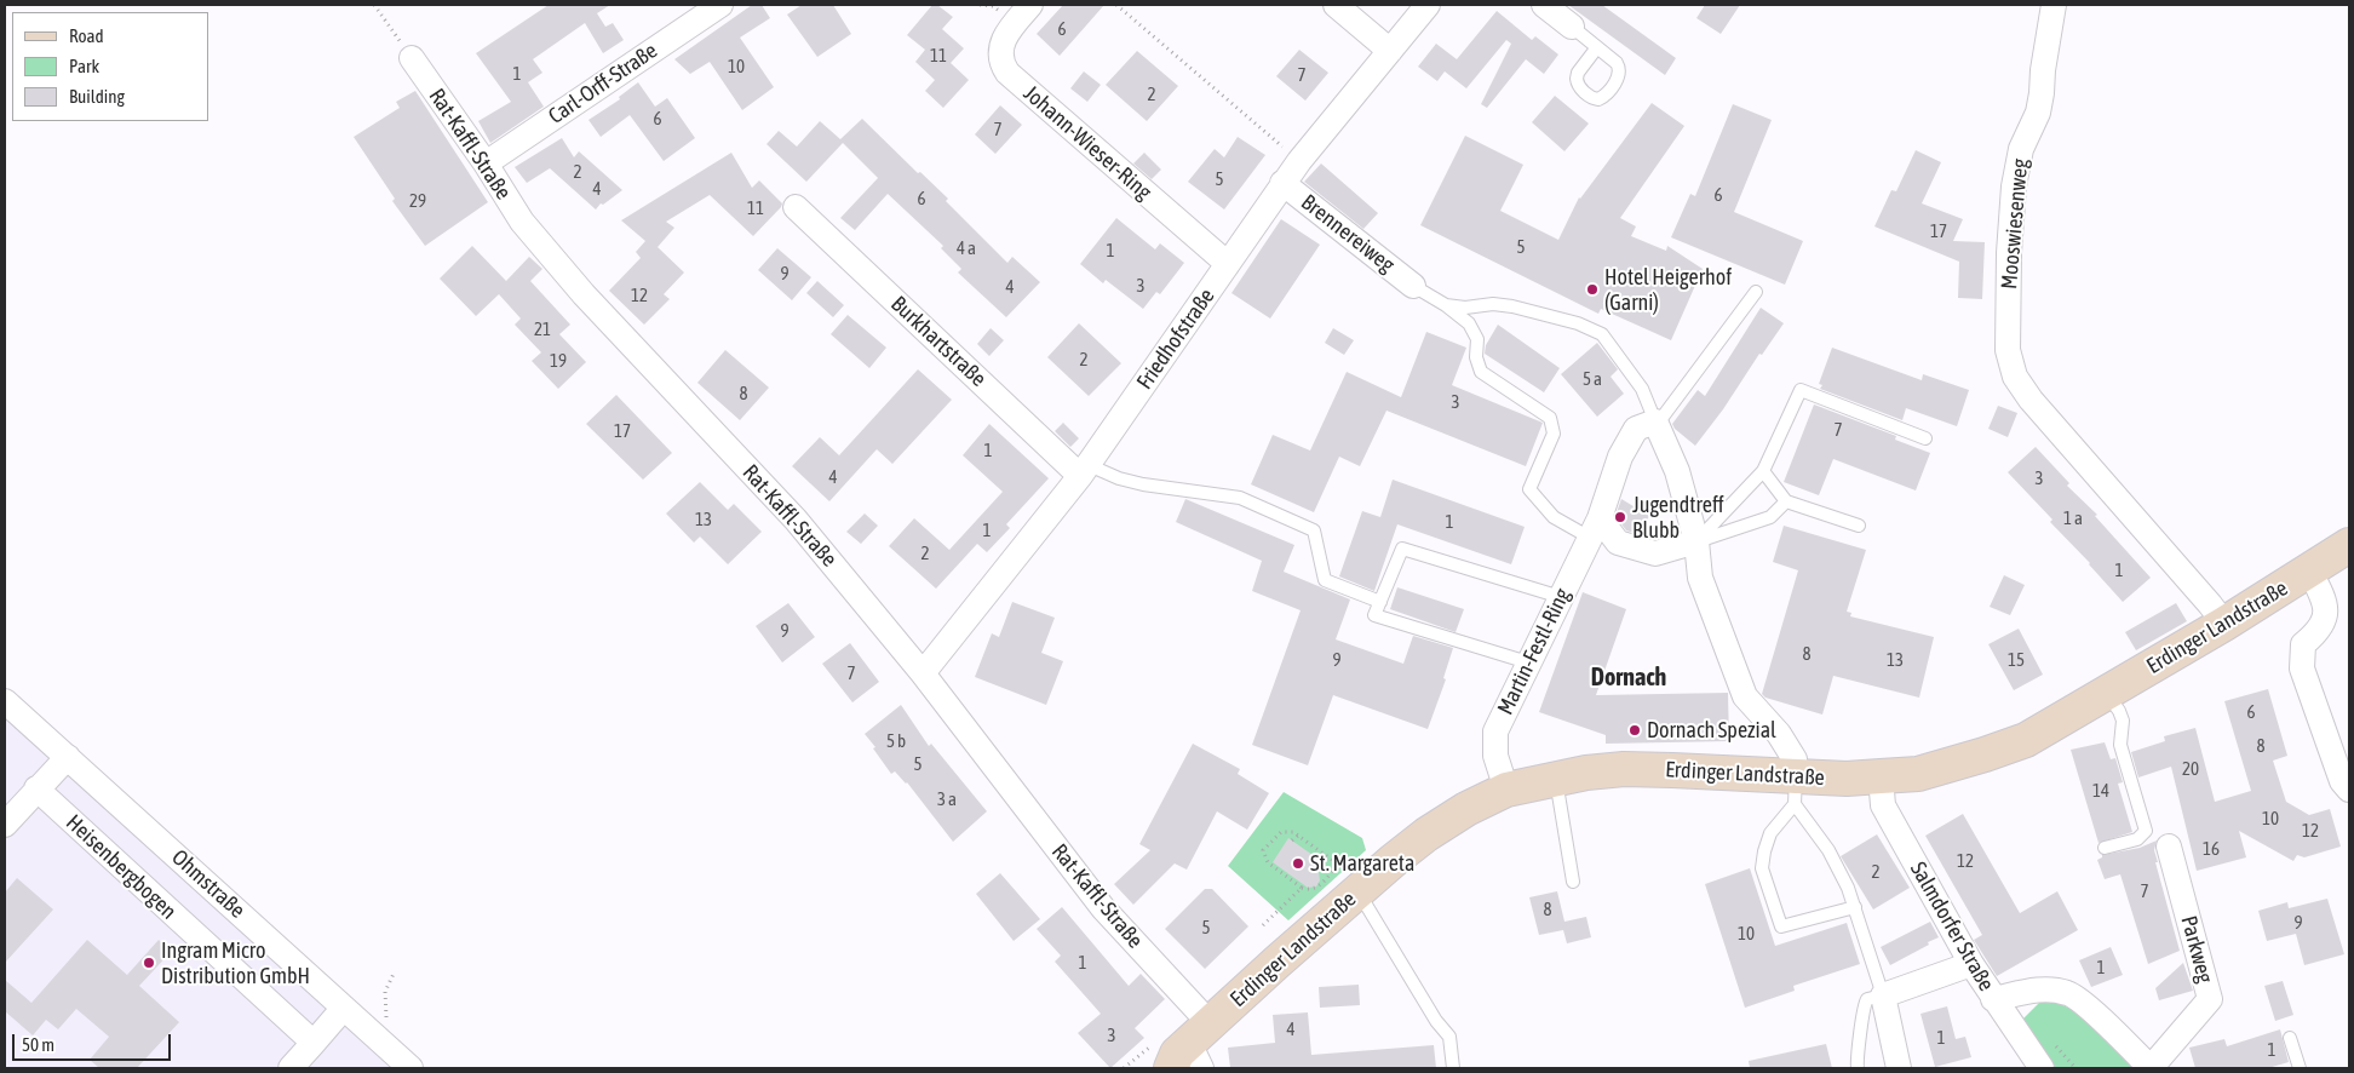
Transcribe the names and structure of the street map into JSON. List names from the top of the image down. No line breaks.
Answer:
{"streets":{"street":["Carl-Orff-Straße","Johann-Wieser-Ring","Rat-Kaffl-Straße","Mooswiesenweg","Brennereiweg","Friedhofstraße","Burkhartstraße","Erdinger Landstraße","Martin-Festl-Ring","Heisenbergbogen","Ohmstraße","Salmdorfer Straße","Parkweg"]},"crossings":[["Carl-Orff-Straße","Rat-Kaffl-Straße"],["Johann-Wieser-Ring","Friedhofstraße"],["Rat-Kaffl-Straße","Friedhofstraße"],["Rat-Kaffl-Straße","Erdinger Landstraße"],["Mooswiesenweg","Erdinger Landstraße"],["Brennereiweg","Friedhofstraße"],["Friedhofstraße","Burkhartstraße"],["Erdinger Landstraße","Martin-Festl-Ring"],["Erdinger Landstraße","Salmdorfer Straße"],["Heisenbergbogen","Ohmstraße"]],"districts":["Dornach"],"places":["Hotel Heigerhof (Garni)","Jugendtreff Blubb","Dornach Spezial","St. Margareta","Ingram Micro Distribution GmbH"],"house_numbers":["6","11","10","1","7","2","6","7","2","5","4","6","6","29","11","17","5","4 a","1","9","3","4","12","21","2","19","5 a","8","3","7","17","1","4","3","1 a","13","1","1","2","1","9","8","9","13","15","7","6","5 b","8","5","20","14","3 a","10","12","16","12","2","7","8","9","5","10","1","1","4","3","1","1"],"legend":["Road","Park","Building"],"scale_bar":"50 m"}
